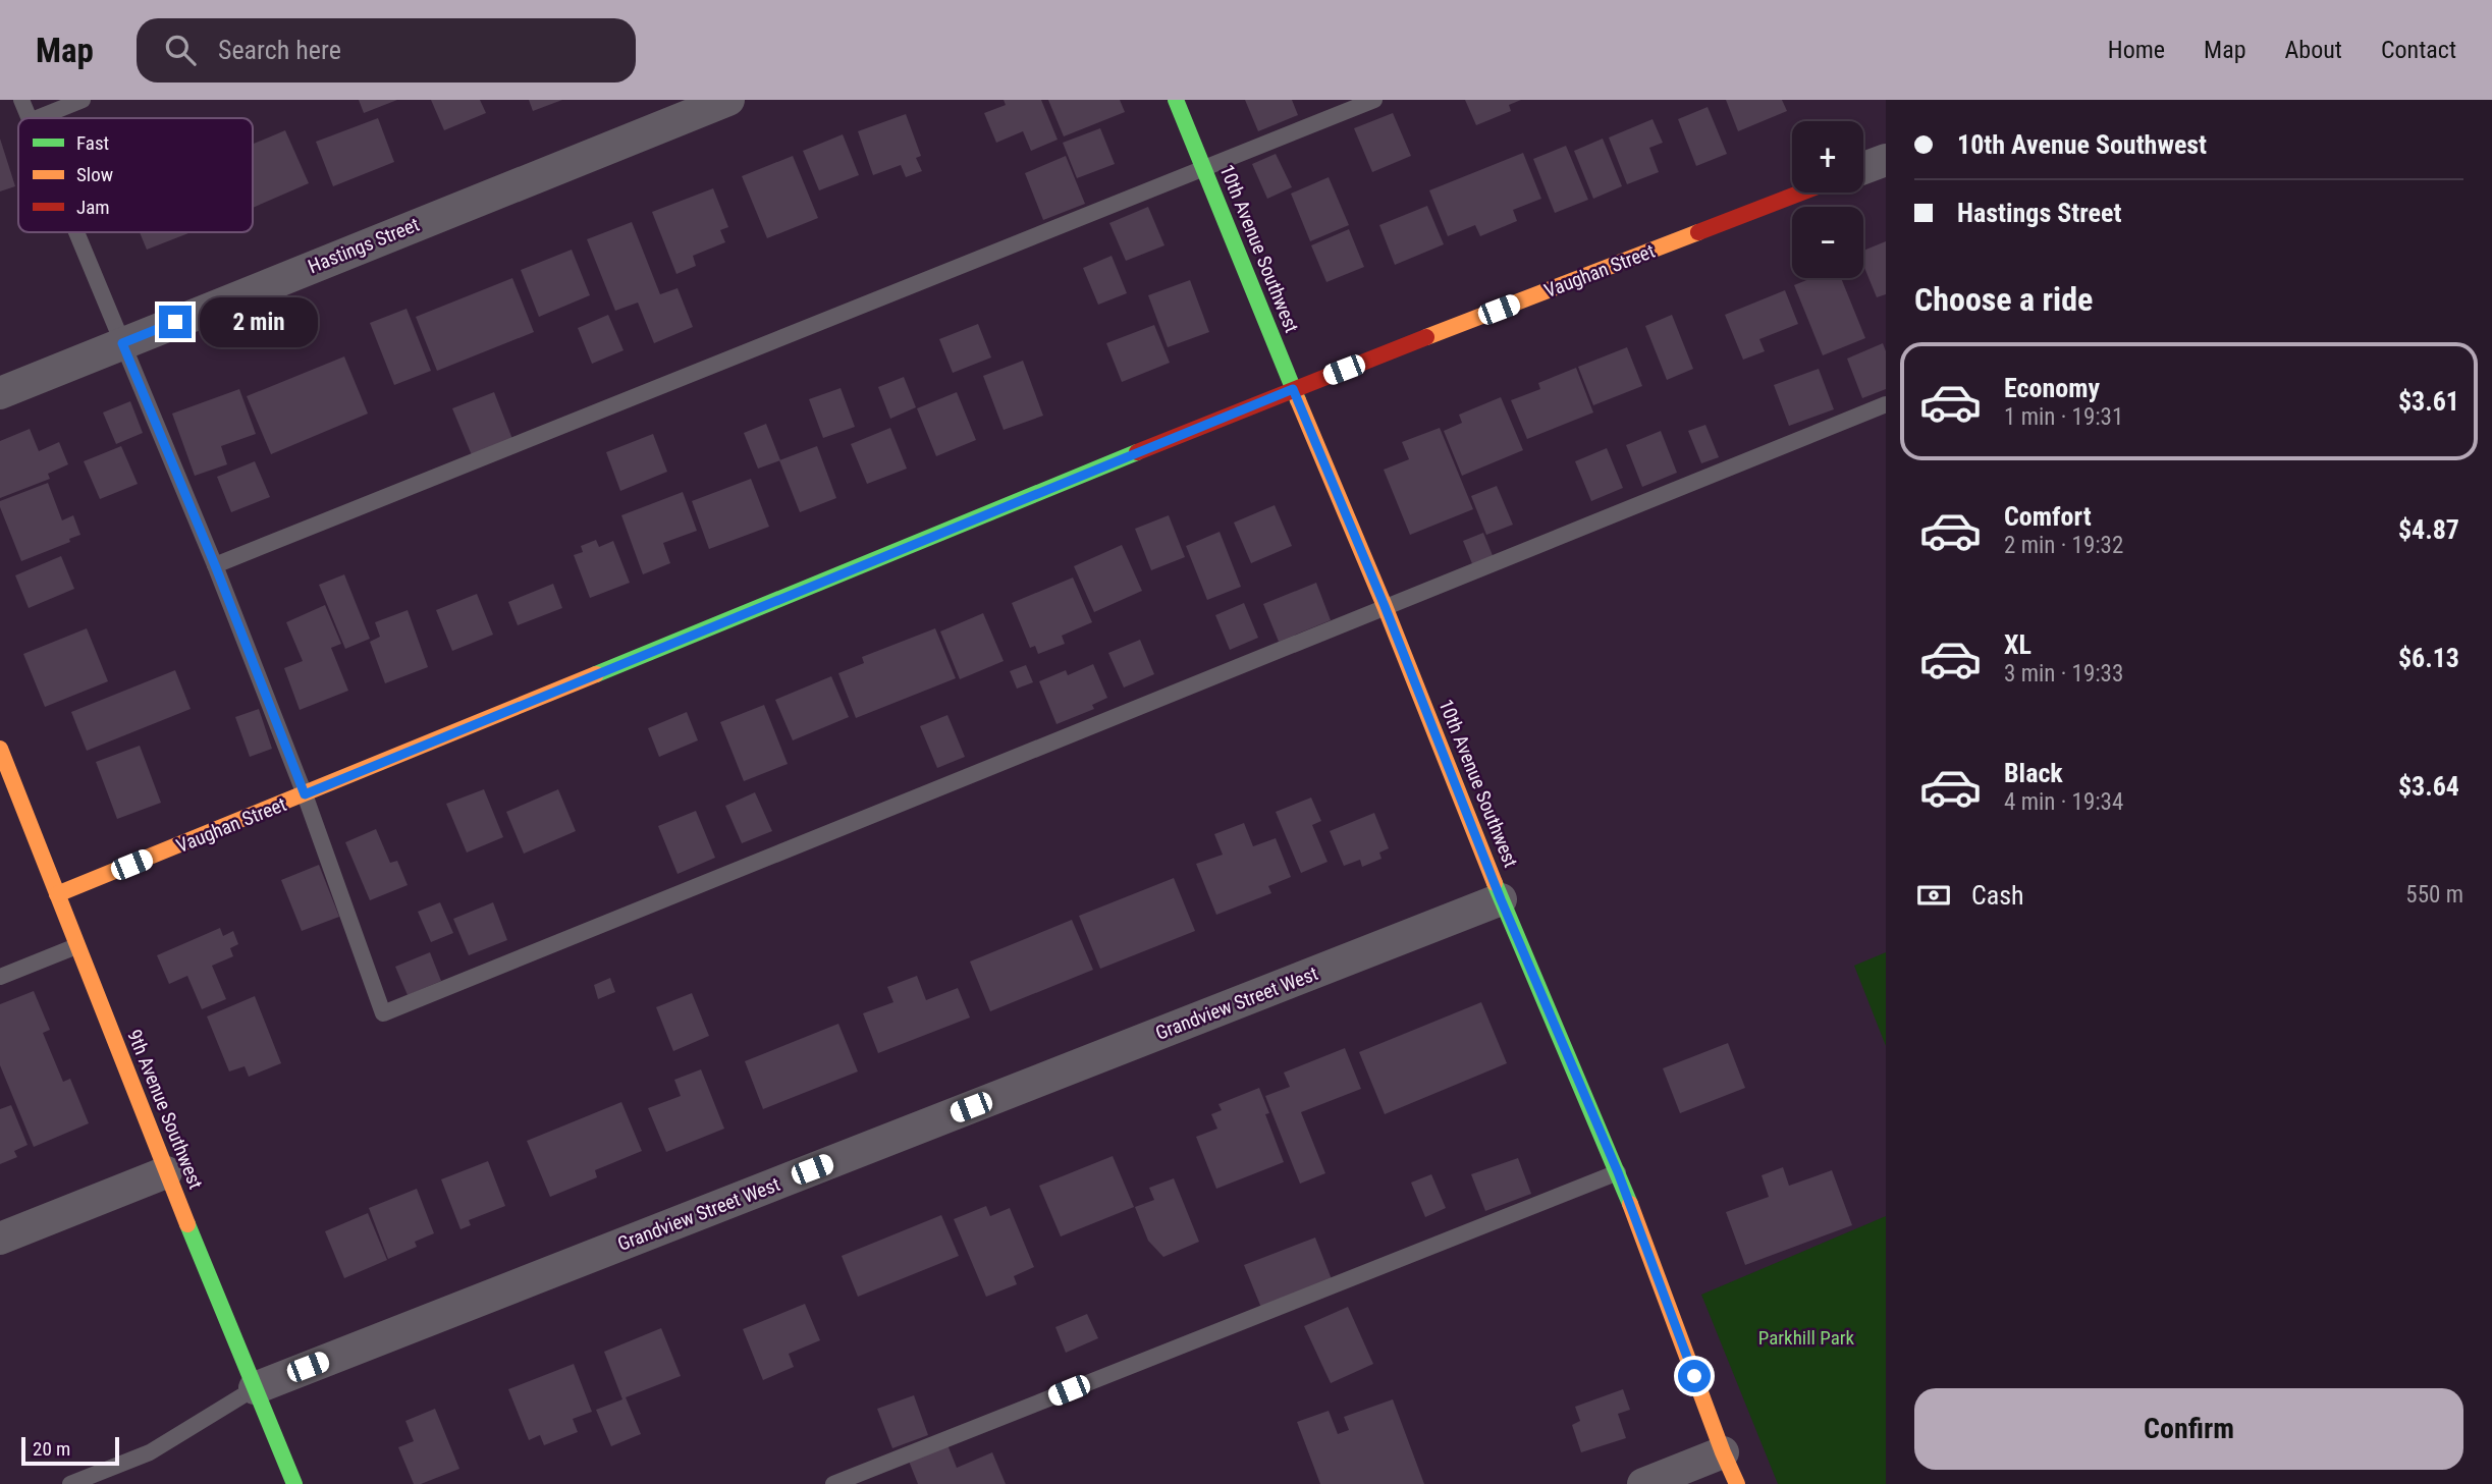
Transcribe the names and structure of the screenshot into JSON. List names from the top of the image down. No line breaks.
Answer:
{"streets":{"street":["Hastings Street","10th Avenue Southwest","Vaughan Street","Grandview Street West","9th Avenue Southwest"]},"crossings":[["10th Avenue Southwest","Vaughan Street"],["10th Avenue Southwest","Grandview Street West"],["Vaughan Street","9th Avenue Southwest"],["Grandview Street West","9th Avenue Southwest"]],"parks":["Parkhill Park"],"legend":["Fast","Slow","Jam"],"scale_bar":"20 m","page":{"header":"Map","search":"Search here","nav":["Home","Map","About","Contact"],"banner":["10th Avenue Southwest","Hastings Street"],"map_buttons":["+","−"],"heading":"Choose a ride","bubble":"2 min","list":[{"name":"Economy","note":"1 min · 19:31","value":"$3.61"},{"name":"Comfort","note":"2 min · 19:32","value":"$4.87"},{"name":"XL","note":"3 min · 19:33","value":"$6.13"},{"name":"Black","note":"4 min · 19:34","value":"$3.64"}],"pay":["Cash","550 m"],"buttons":"Confirm","scale":"20 m"}}
